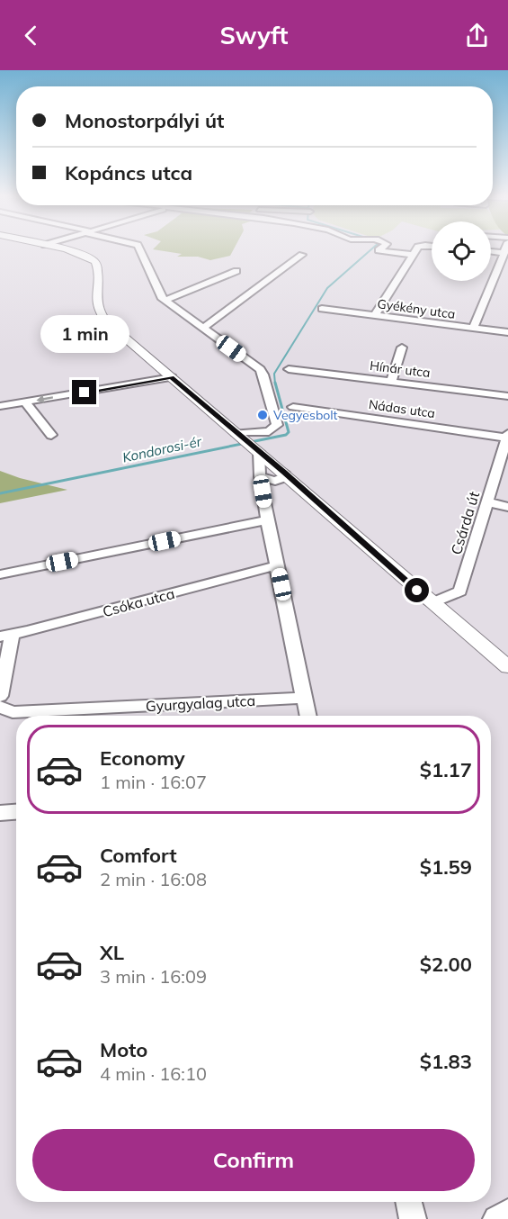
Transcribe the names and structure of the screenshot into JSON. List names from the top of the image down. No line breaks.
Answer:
{"streets":{"street":["Gyékény utca","Hínár utca","Nádas utca","Csárda út","Csóka utca","Gyurgyalag utca"]},"crossings":[["Nádas utca","Csárda út"]],"water":["Kondorosi-ér"],"places":["Vegyesbolt"],"page":{"header":"Swyft","banner":["Monostorpályi út","Kopáncs utca"],"bubble":"1 min","list":[{"name":"Economy","note":"1 min · 16:07","value":"$1.17"},{"name":"Comfort","note":"2 min · 16:08","value":"$1.59"},{"name":"XL","note":"3 min · 16:09","value":"$2.00"},{"name":"Moto","note":"4 min · 16:10","value":"$1.83"}],"buttons":"Confirm"}}
